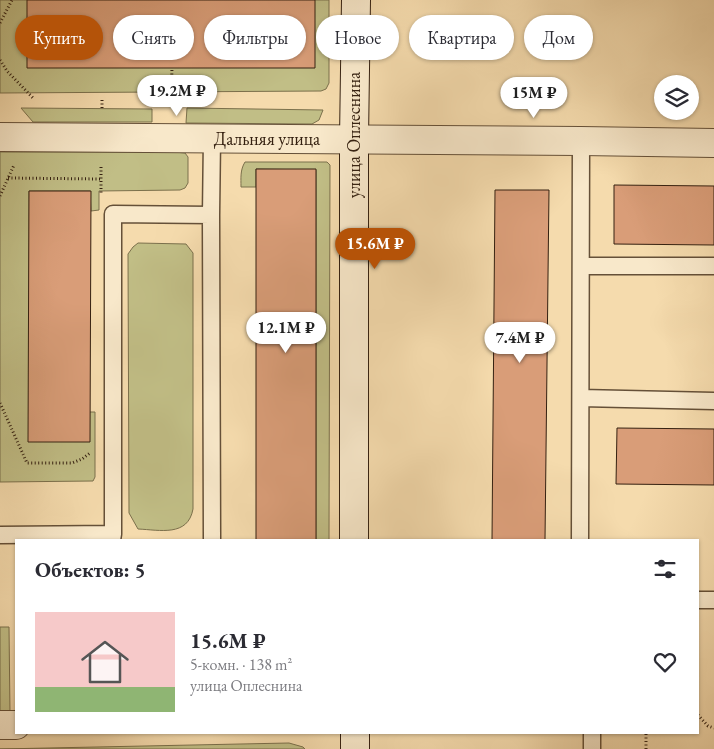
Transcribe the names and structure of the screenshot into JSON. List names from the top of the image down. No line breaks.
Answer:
{"streets":{"street":["улица Оплеснина","Дальняя улица"]},"crossings":[["улица Оплеснина","Дальняя улица"]],"page":{"chip":["Купить","Снять","Фильтры","Новое","Квартира","Дом"],"price":["19.2M ₽","15M ₽","15.6M ₽","12.1M ₽","7.4M ₽"],"heading":"Объектов: 5","list":[{"name":"15.6M ₽","note":"5-комн. · 138 m² · улица Оплеснина"}]}}
